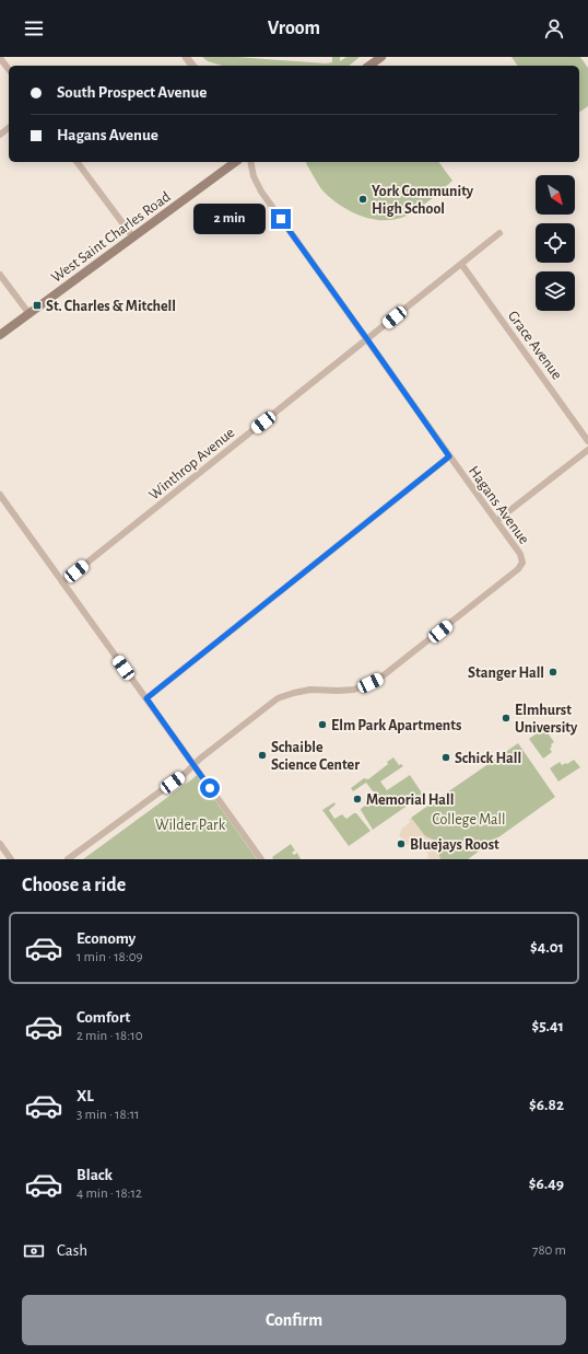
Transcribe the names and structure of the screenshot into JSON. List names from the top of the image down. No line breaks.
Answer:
{"streets":{"main road":["West Saint Charles Road"],"street":["Grace Avenue","Winthrop Avenue","Hagans Avenue"]},"crossings":[["Grace Avenue","Winthrop Avenue"],["Winthrop Avenue","Hagans Avenue"]],"parks":["College Mall","Wilder Park"],"places":{"other":["York Community High School","Stanger Hall","Elmhurst University","Elm Park Apartments","Schaible Science Center","Schick Hall","Memorial Hall","Bluejays Roost"],"transit":["St. Charles & Mitchell"]},"north":"bottom right","page":{"header":"Vroom","banner":["South Prospect Avenue","Hagans Avenue"],"bubble":"2 min","heading":"Choose a ride","list":[{"name":"Economy","note":"1 min · 18:09","value":"$4.01"},{"name":"Comfort","note":"2 min · 18:10","value":"$5.41"},{"name":"XL","note":"3 min · 18:11","value":"$6.82"},{"name":"Black","note":"4 min · 18:12","value":"$6.49"}],"pay":["Cash","780 m"],"buttons":"Confirm"}}
